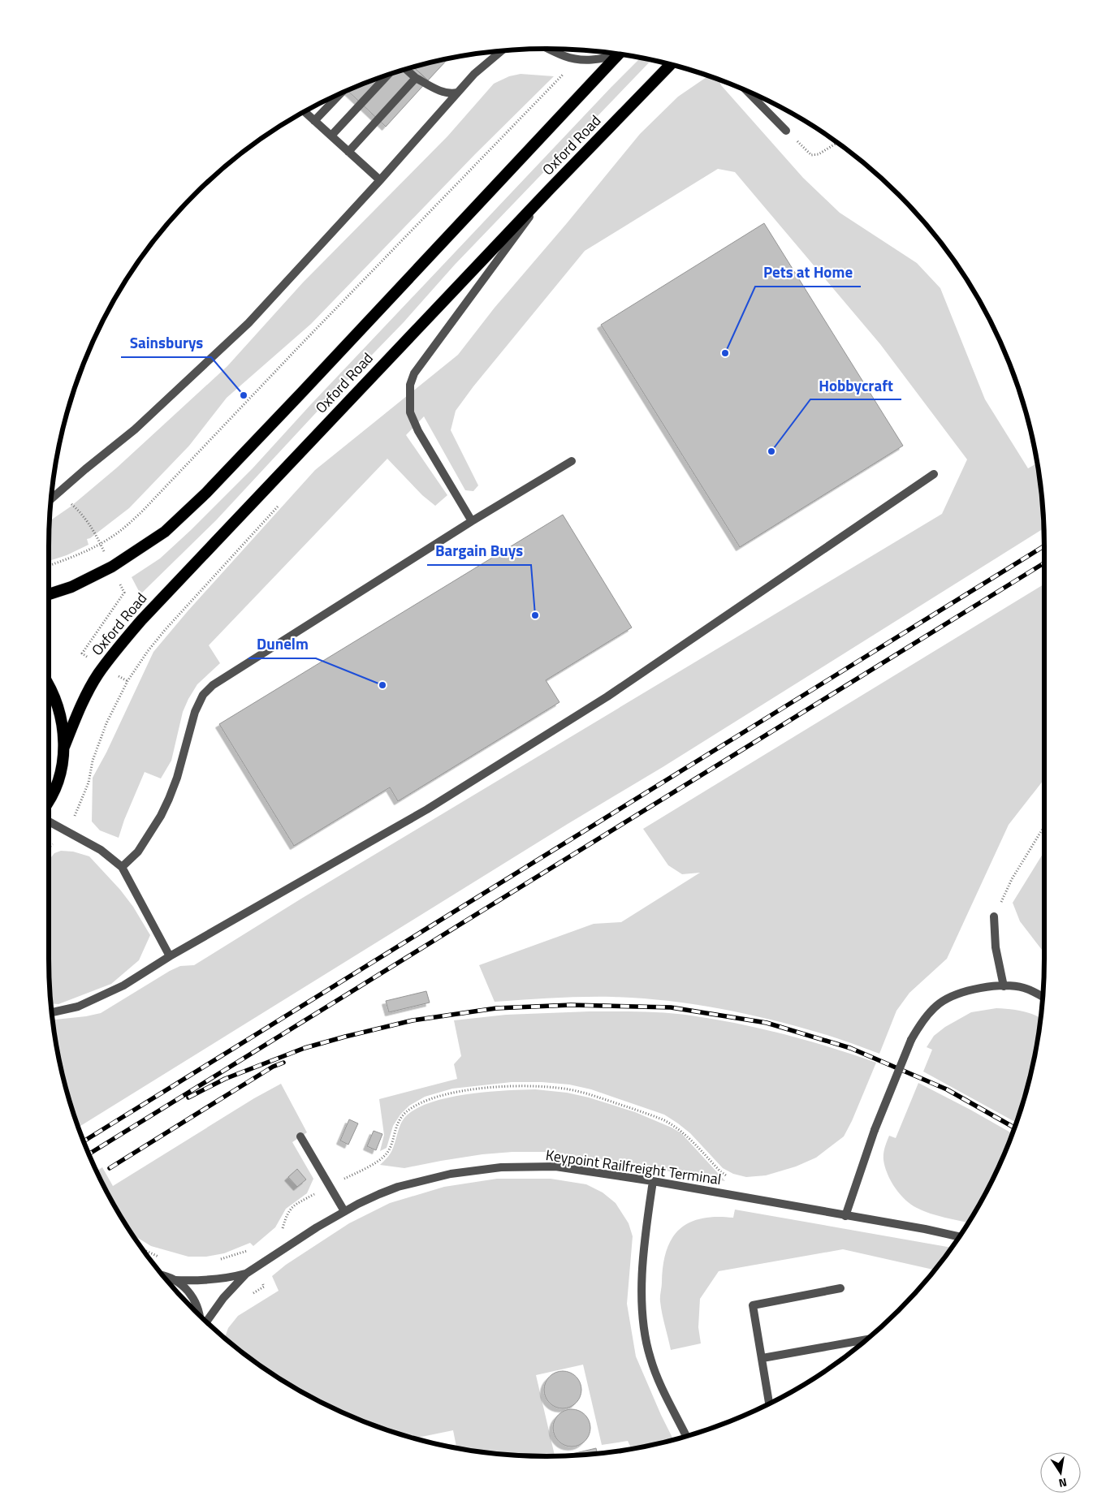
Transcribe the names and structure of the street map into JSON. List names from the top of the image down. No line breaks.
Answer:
{"streets":{"highway":["Oxford Road"],"street":["Keypoint Railfreight Terminal"]},"places":["Pets at Home","Sainsburys","Hobbycraft","Bargain Buys","Dunelm"],"north":"bottom"}
